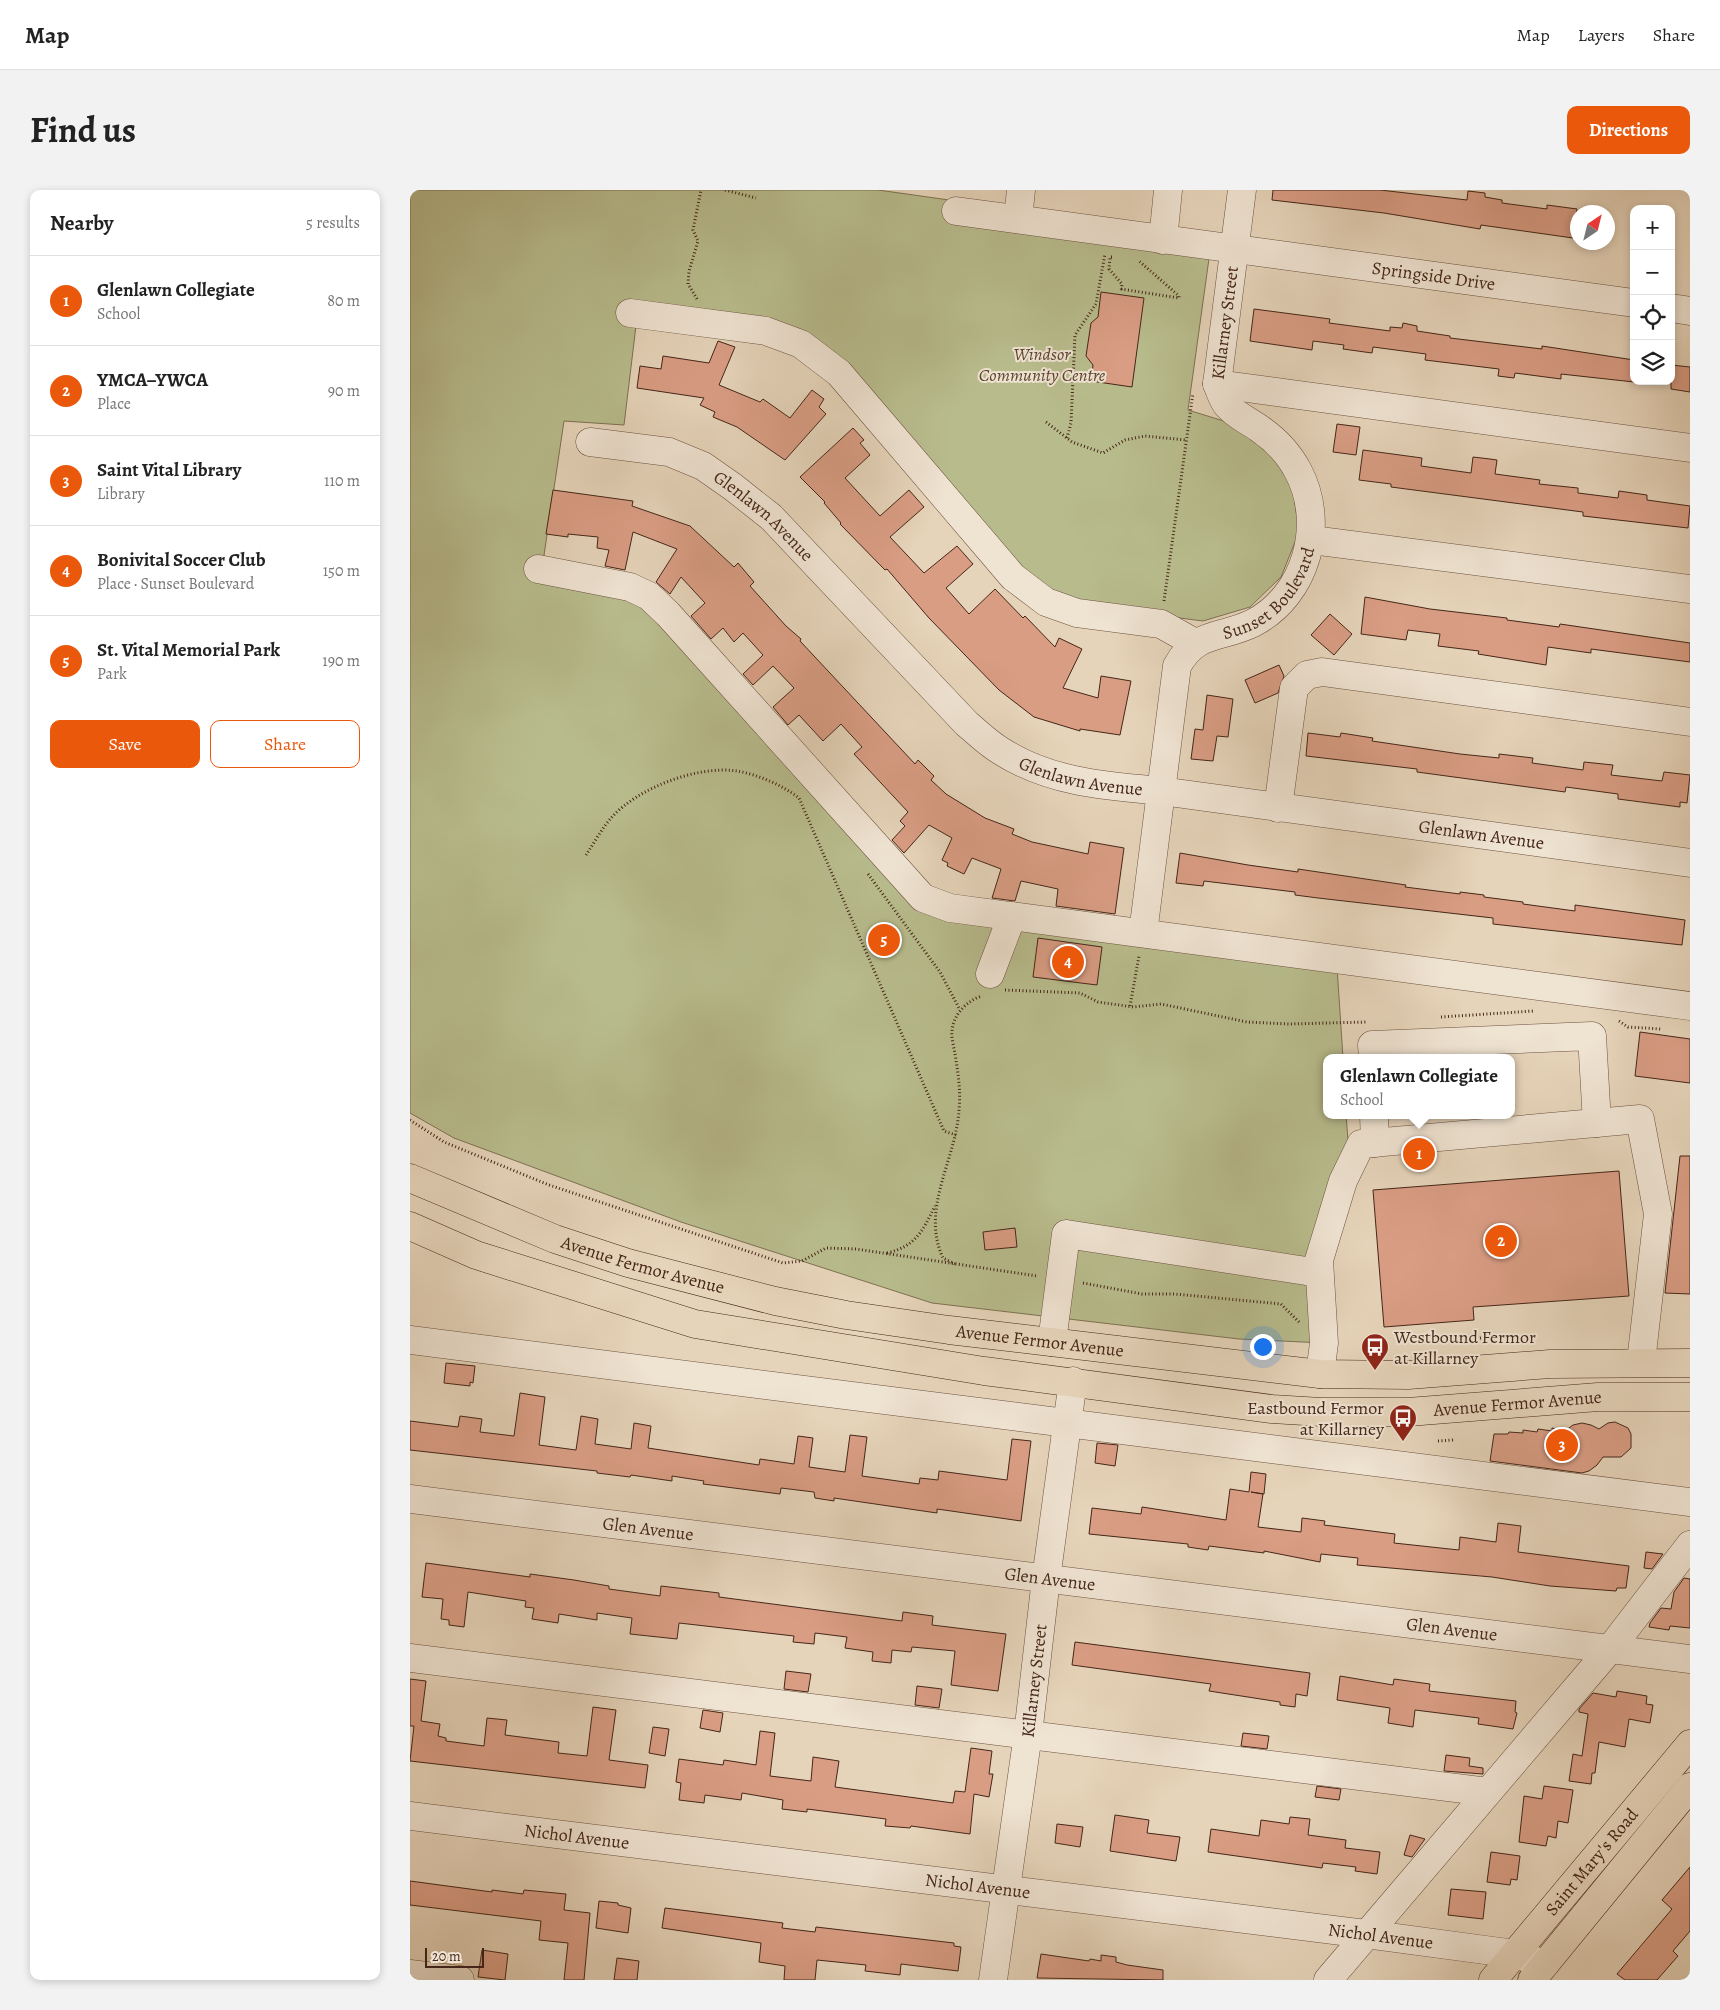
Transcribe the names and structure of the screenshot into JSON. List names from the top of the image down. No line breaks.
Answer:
{"streets":{"main road":["Avenue Fermor Avenue","Saint Mary's Road"],"street":["Springside Drive","Killarney Street","Glenlawn Avenue","Sunset Boulevard","Glen Avenue","Nichol Avenue"]},"crossings":[["Springside Drive","Killarney Street"],["Killarney Street","Sunset Boulevard"],["Killarney Street","Avenue Fermor Avenue"],["Killarney Street","Glen Avenue"],["Killarney Street","Nichol Avenue"],["Glenlawn Avenue","Sunset Boulevard"],["Nichol Avenue","Saint Mary's Road"]],"parks":["Windsor Community Centre"],"places":{"bus stop":["Westbound Fermor at Killarney","Eastbound Fermor at Killarney"]},"scale_bar":"20 m","north":"top right","page":{"header":"Map","nav":["Map","Layers","Share"],"title":"Find us","buttons":["Directions",["Save","Share"]],"heading":["Nearby","5 results"],"map_buttons":["+","−"],"list":[{"mark":"1","name":"Glenlawn Collegiate","note":"School","value":"80 m"},{"mark":"2","name":"YMCA–YWCA","note":"Place","value":"90 m"},{"mark":"3","name":"Saint Vital Library","note":"Library","value":"110 m"},{"mark":"4","name":"Bonivital Soccer Club","note":"Place · Sunset Boulevard","value":"150 m"},{"mark":"5","name":"St. Vital Memorial Park","note":"Park","value":"190 m"}],"pins":["5","4","1","2","3"],"popup":["Glenlawn Collegiate","School"],"scale":"20 m"}}
